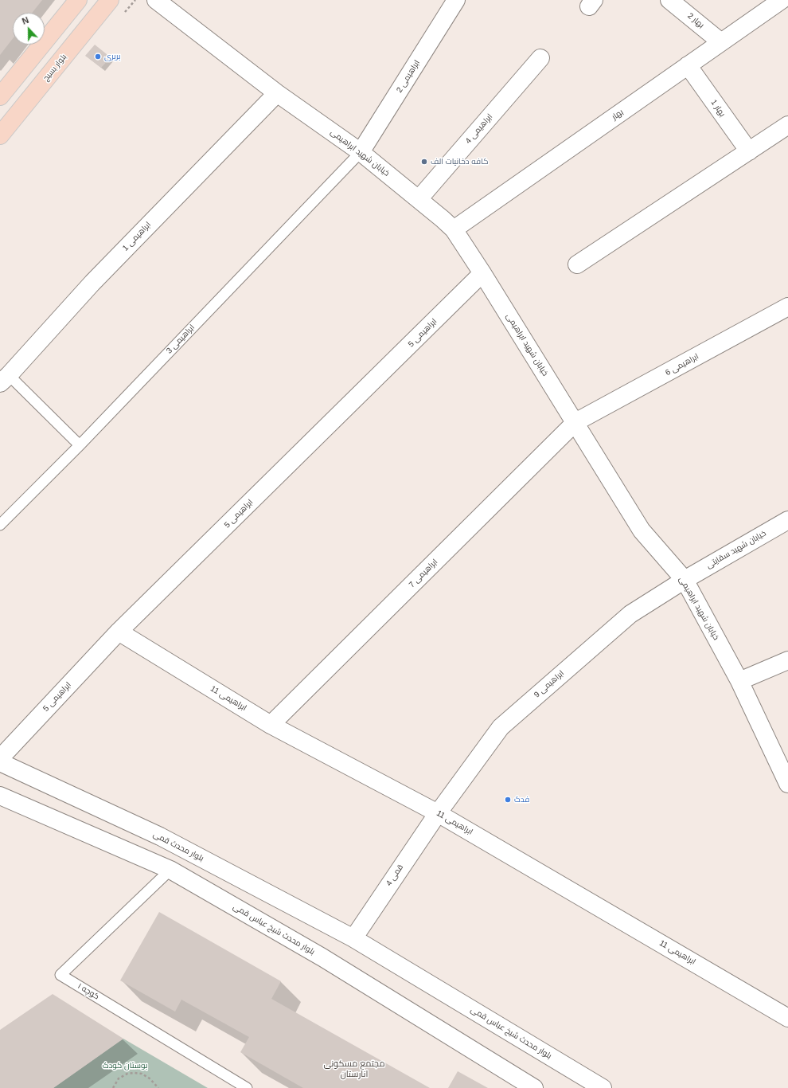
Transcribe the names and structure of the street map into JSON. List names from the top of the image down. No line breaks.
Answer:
{"streets":{"main road":["بلوار بسیج"],"street":["بهار 2","ابراهیمی 2","بهار 1","بهار","ابراهیمی 4","خیابان شهید ابراهیمی","ابراهیمی 1","ابراهیمی 5","ابراهیمی 6","خیابان شهید سقایتی","ابراهیمی 7","ابراهیمی 9","ابراهیمی 11","بلوار محدث قمی","قمی 4","بلوار محدث شیخ عباس قمی"],"lane":["ابراهیمی 3","کوچه ۱"]},"crossings":[["بهار 2","بهار"],["ابراهیمی 2","خیابان شهید ابراهیمی"],["ابراهیمی 2","ابراهیمی 3"],["بهار 1","بهار"],["بهار","خیابان شهید ابراهیمی"],["ابراهیمی 4","خیابان شهید ابراهیمی"],["خیابان شهید ابراهیمی","ابراهیمی 1"],["خیابان شهید ابراهیمی","ابراهیمی 5"],["خیابان شهید ابراهیمی","ابراهیمی 3"],["خیابان شهید ابراهیمی","ابراهیمی 6"],["خیابان شهید ابراهیمی","خیابان شهید سقایتی"],["خیابان شهید ابراهیمی","ابراهیمی 7"],["خیابان شهید ابراهیمی","ابراهیمی 9"],["ابراهیمی 5","ابراهیمی 11"],["ابراهیمی 6","ابراهیمی 7"],["خیابان شهید سقایتی","ابراهیمی 9"],["ابراهیمی 7","ابراهیمی 11"],["ابراهیمی 9","ابراهیمی 11"],["ابراهیمی 9","قمی 4"],["ابراهیمی 11","قمی 4"],["بلوار محدث قمی","قمی 4"],["بلوار محدث قمی","بلوار محدث شیخ عباس قمی"],["قمی 4","بلوار محدث شیخ عباس قمی"],["بلوار محدث شیخ عباس قمی","کوچه ۱"]],"districts":["مجتمع مسکونی انارستان"],"parks":["بوستان کودک"],"places":["بربری","کافه دخانیات الف","فدک"],"north":"top"}
